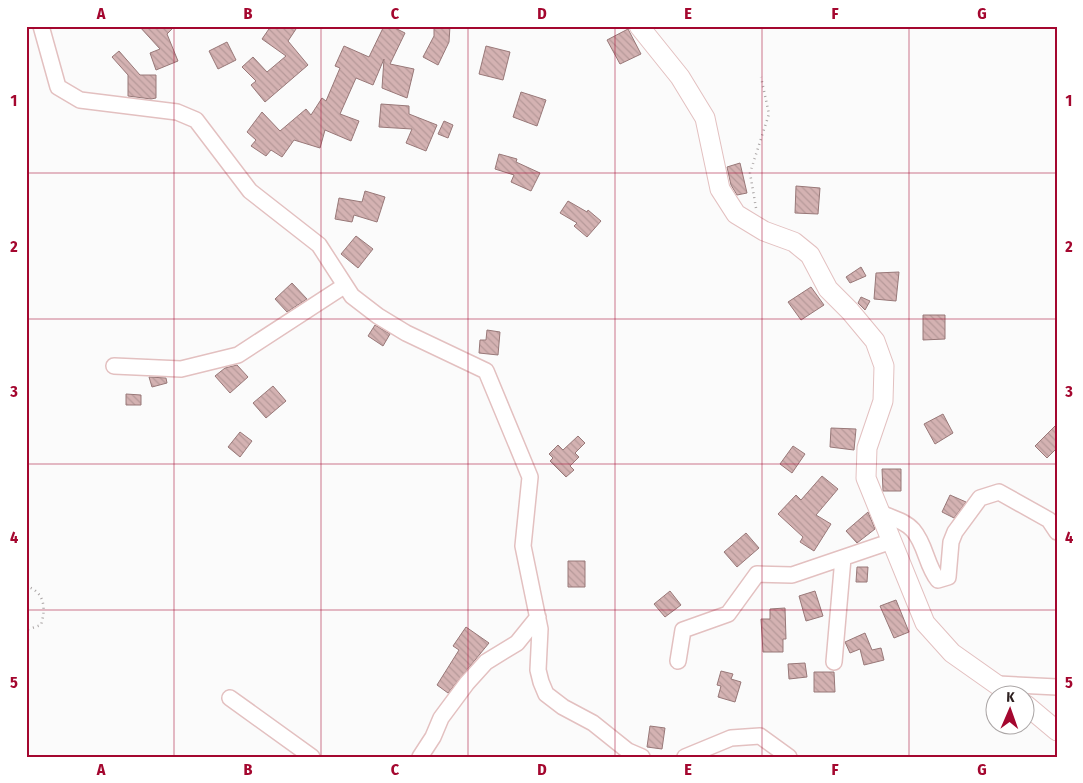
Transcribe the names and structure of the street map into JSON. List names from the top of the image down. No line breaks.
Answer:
{"north":"top","grid":{"columns":["A","B","C","D","E","F","G"],"rows":["1","2","3","4","5"]}}
